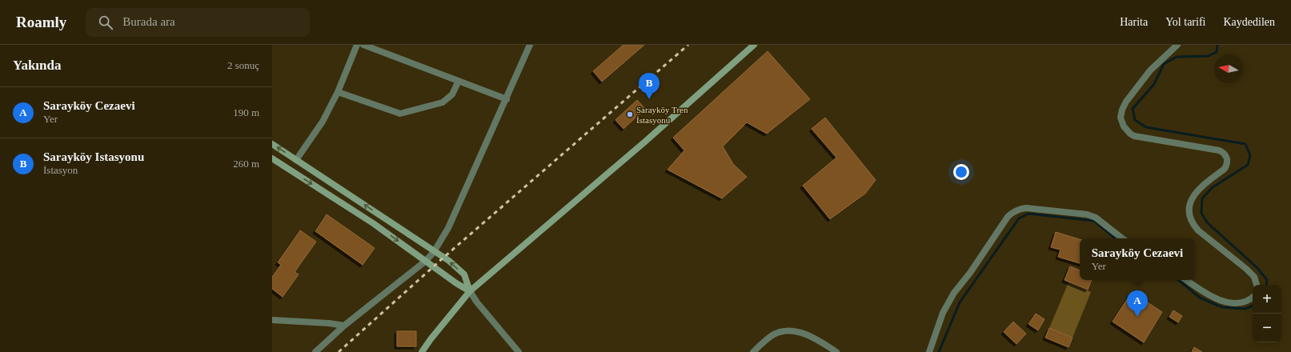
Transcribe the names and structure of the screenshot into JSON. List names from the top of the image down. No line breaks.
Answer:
{"places":["Sarayköy Tren İstasyonu"],"north":"left","page":{"header":"Roamly","search":"Burada ara","nav":["Harita","Yol tarifi","Kaydedilen"],"heading":["Yakında","2 sonuç"],"pins":["B","A"],"list":[{"mark":"A","name":"Sarayköy Cezaevi","note":"Yer","value":"190 m"},{"mark":"B","name":"Sarayköy Istasyonu","note":"İstasyon","value":"260 m"}],"popup":["Sarayköy Cezaevi","Yer"],"map_buttons":["+","−"]}}
